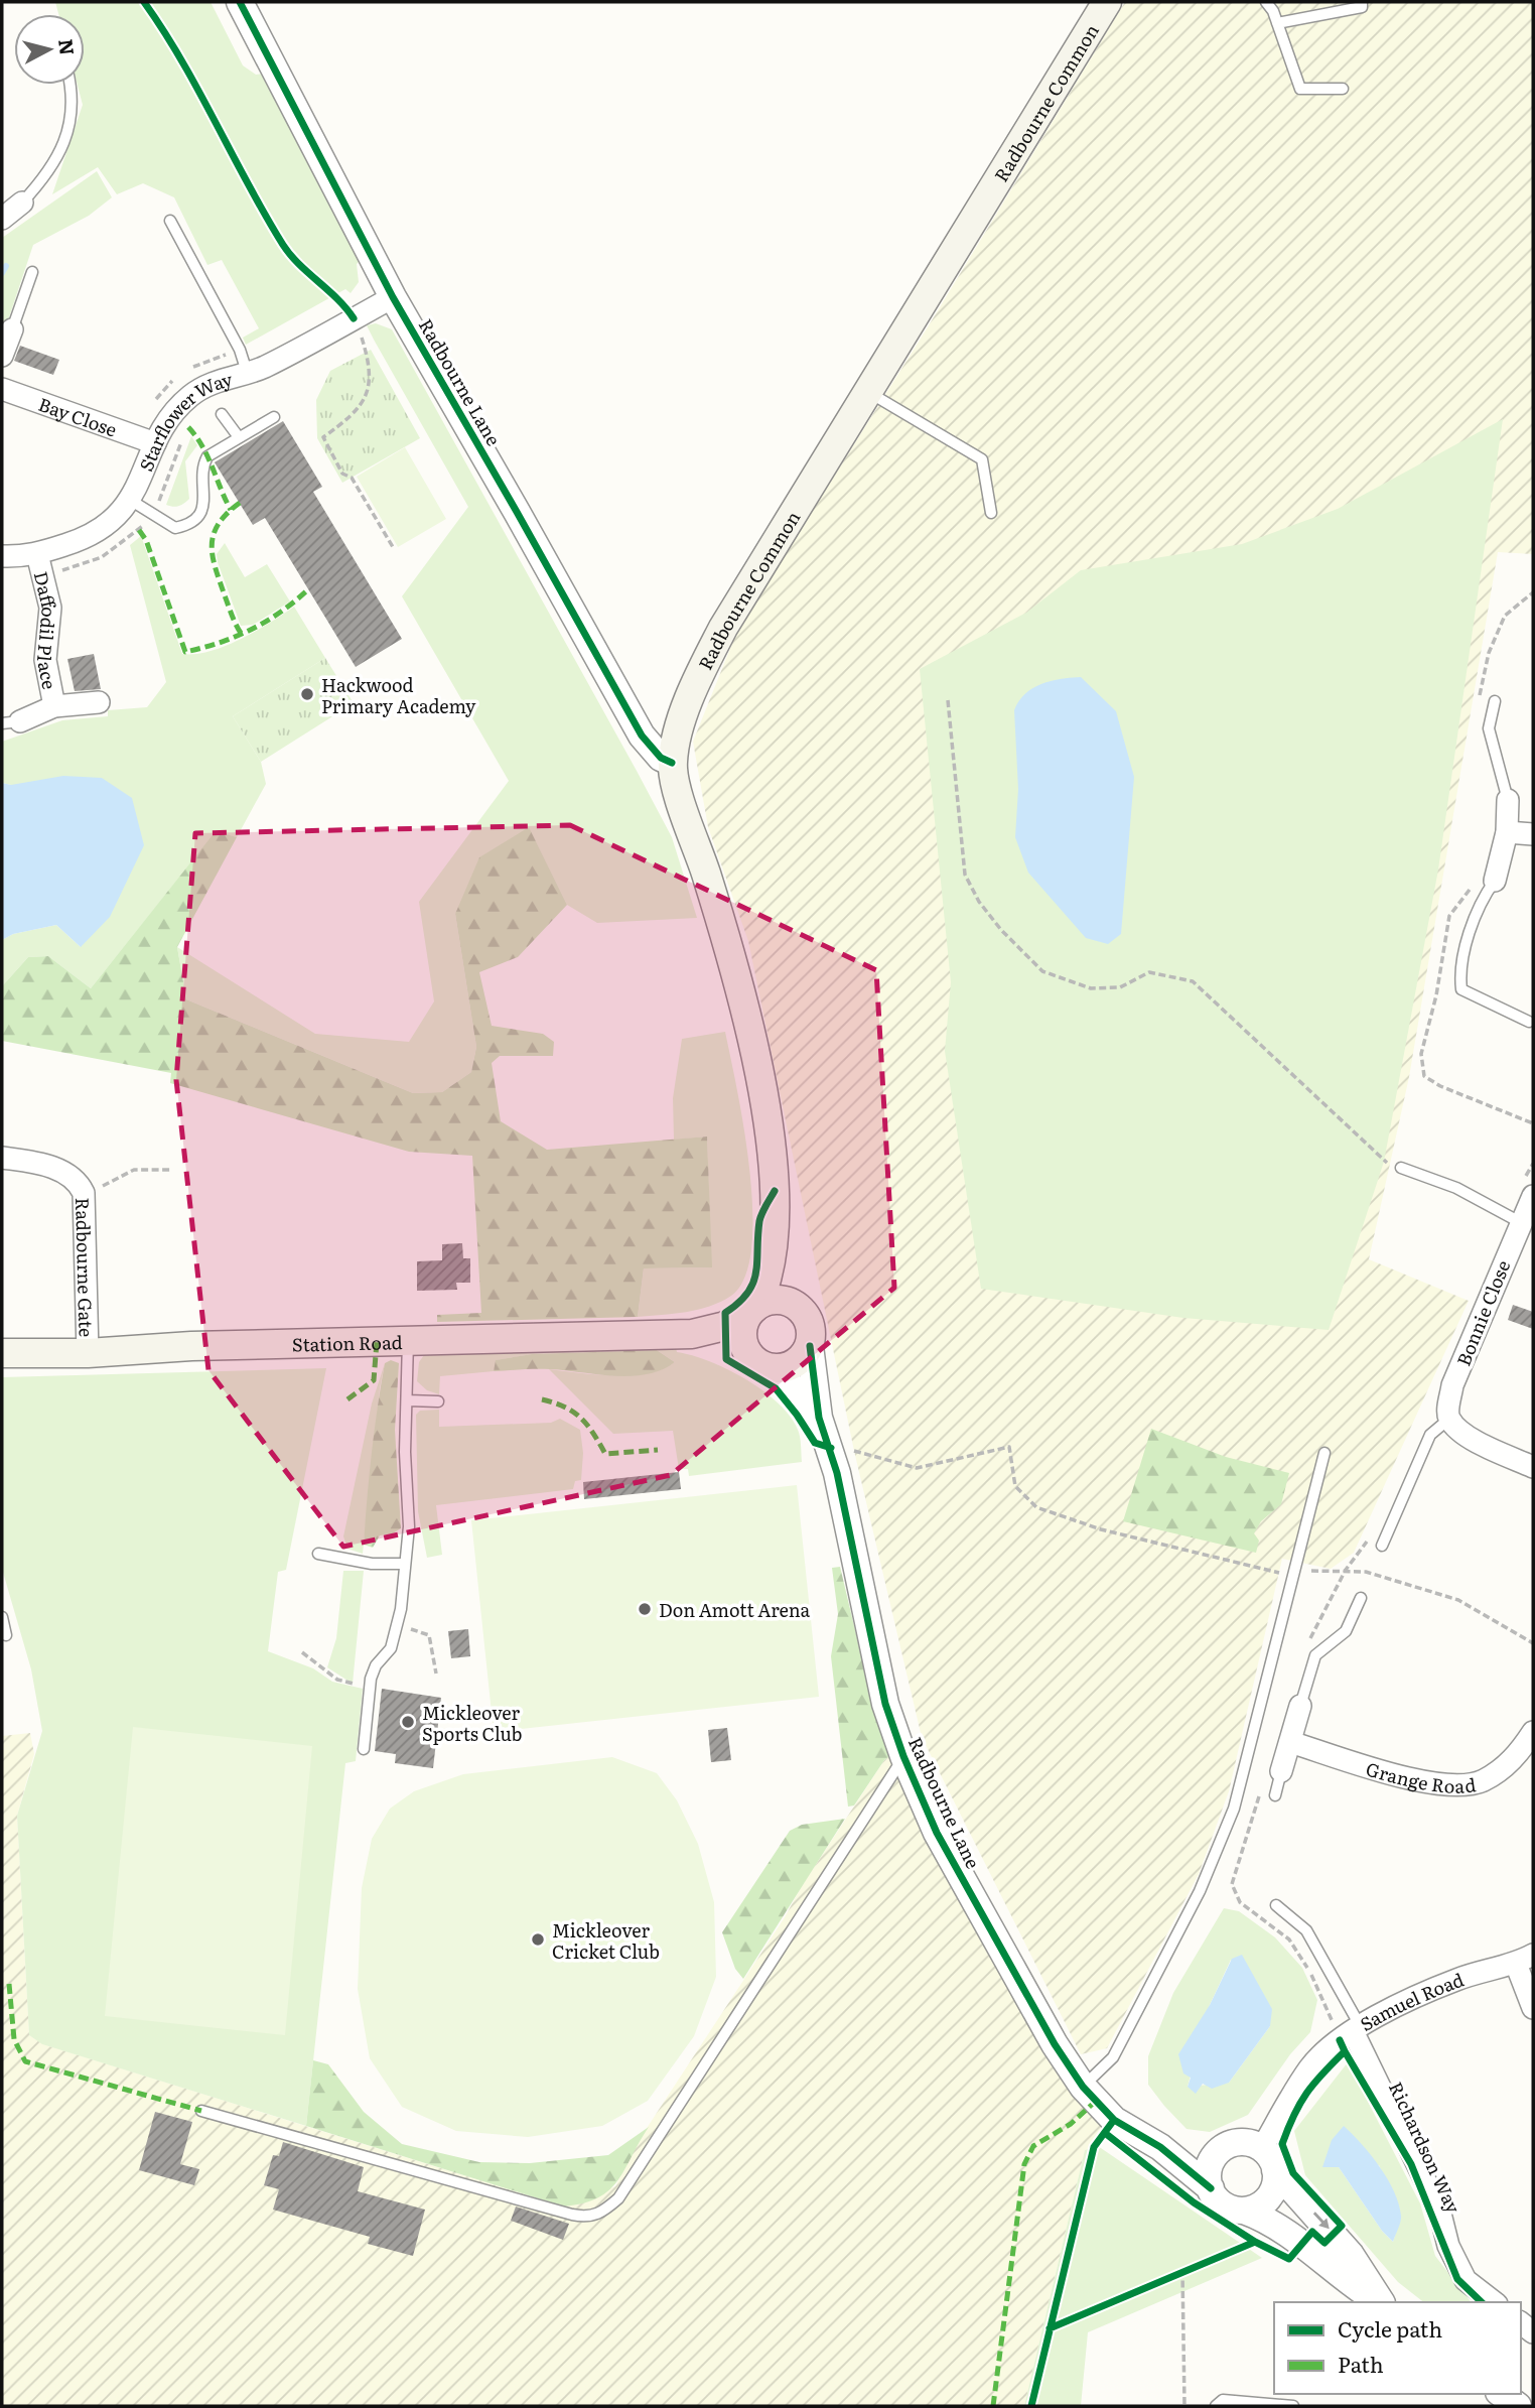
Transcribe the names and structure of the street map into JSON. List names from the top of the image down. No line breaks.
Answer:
{"streets":{"main road":["Radbourne Common","Station Road"],"street":["Radbourne Lane","Bay Close","Starflower Way","Daffodil Place","Radbourne Gate","Bonnie Close","Grange Road","Samuel Road","Richardson Way"]},"crossings":[["Radbourne Common","Radbourne Lane"],["Radbourne Lane","Starflower Way"],["Radbourne Lane","Station Road"],["Radbourne Lane","Samuel Road"],["Bay Close","Starflower Way"],["Starflower Way","Daffodil Place"],["Radbourne Gate","Station Road"],["Samuel Road","Richardson Way"]],"places":["Hackwood Primary Academy","Don Amott Arena","Mickleover Sports Club","Mickleover Cricket Club"],"legend":["Cycle path","Path"],"north":"right"}
